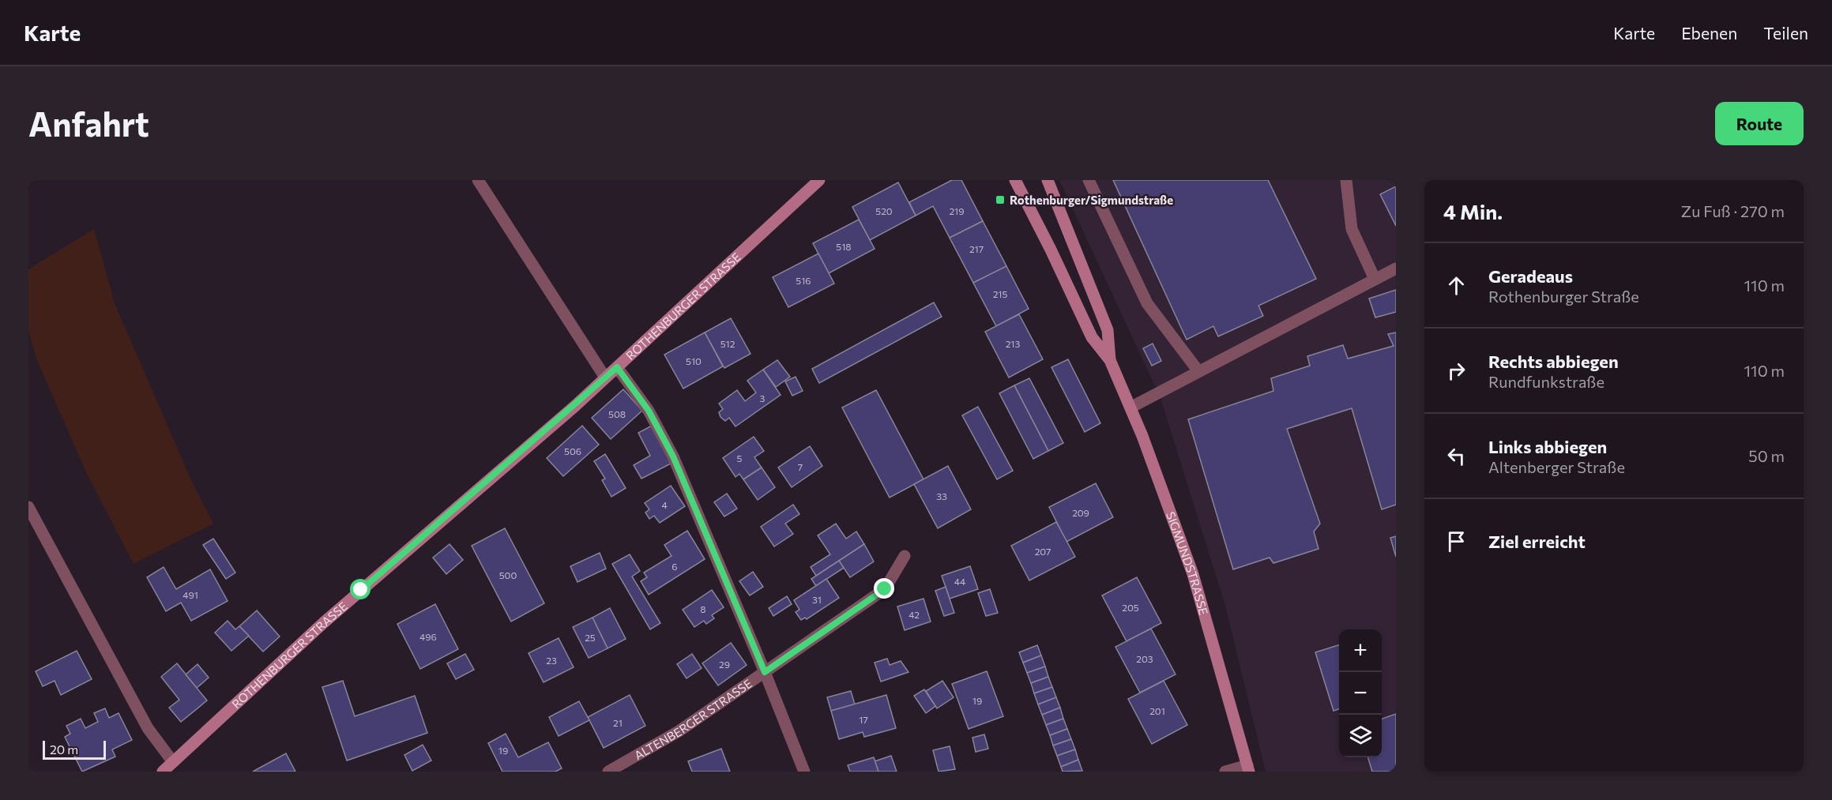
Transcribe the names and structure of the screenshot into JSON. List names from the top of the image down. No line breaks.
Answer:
{"streets":{"main road":["ROTHENBURGER STRASSE","SIGMUNDSTRASSE"],"street":["ALTENBERGER STRASSE"]},"places":{"transit":["Rothenburger/Sigmundstraße"]},"house_numbers":["520","219","518","217","516","215","512","213","510","3","508","506","5","7","33","4","209","207","6","500","44","491","31","205","8","42","496","25","203","23","29","19","201","17","21","19"],"scale_bar":"20 m","page":{"header":"Karte","nav":["Karte","Ebenen","Teilen"],"buttons":"Route","title":"Anfahrt","heading":["4 Min.","Zu Fuß · 270 m"],"list":[["Geradeaus","Rothenburger Straße","110 m"],["Rechts abbiegen","Rundfunkstraße","110 m"],["Links abbiegen","Altenberger Straße","50 m"],"Ziel erreicht"],"map_buttons":["+","−"],"scale":"20 m"}}
